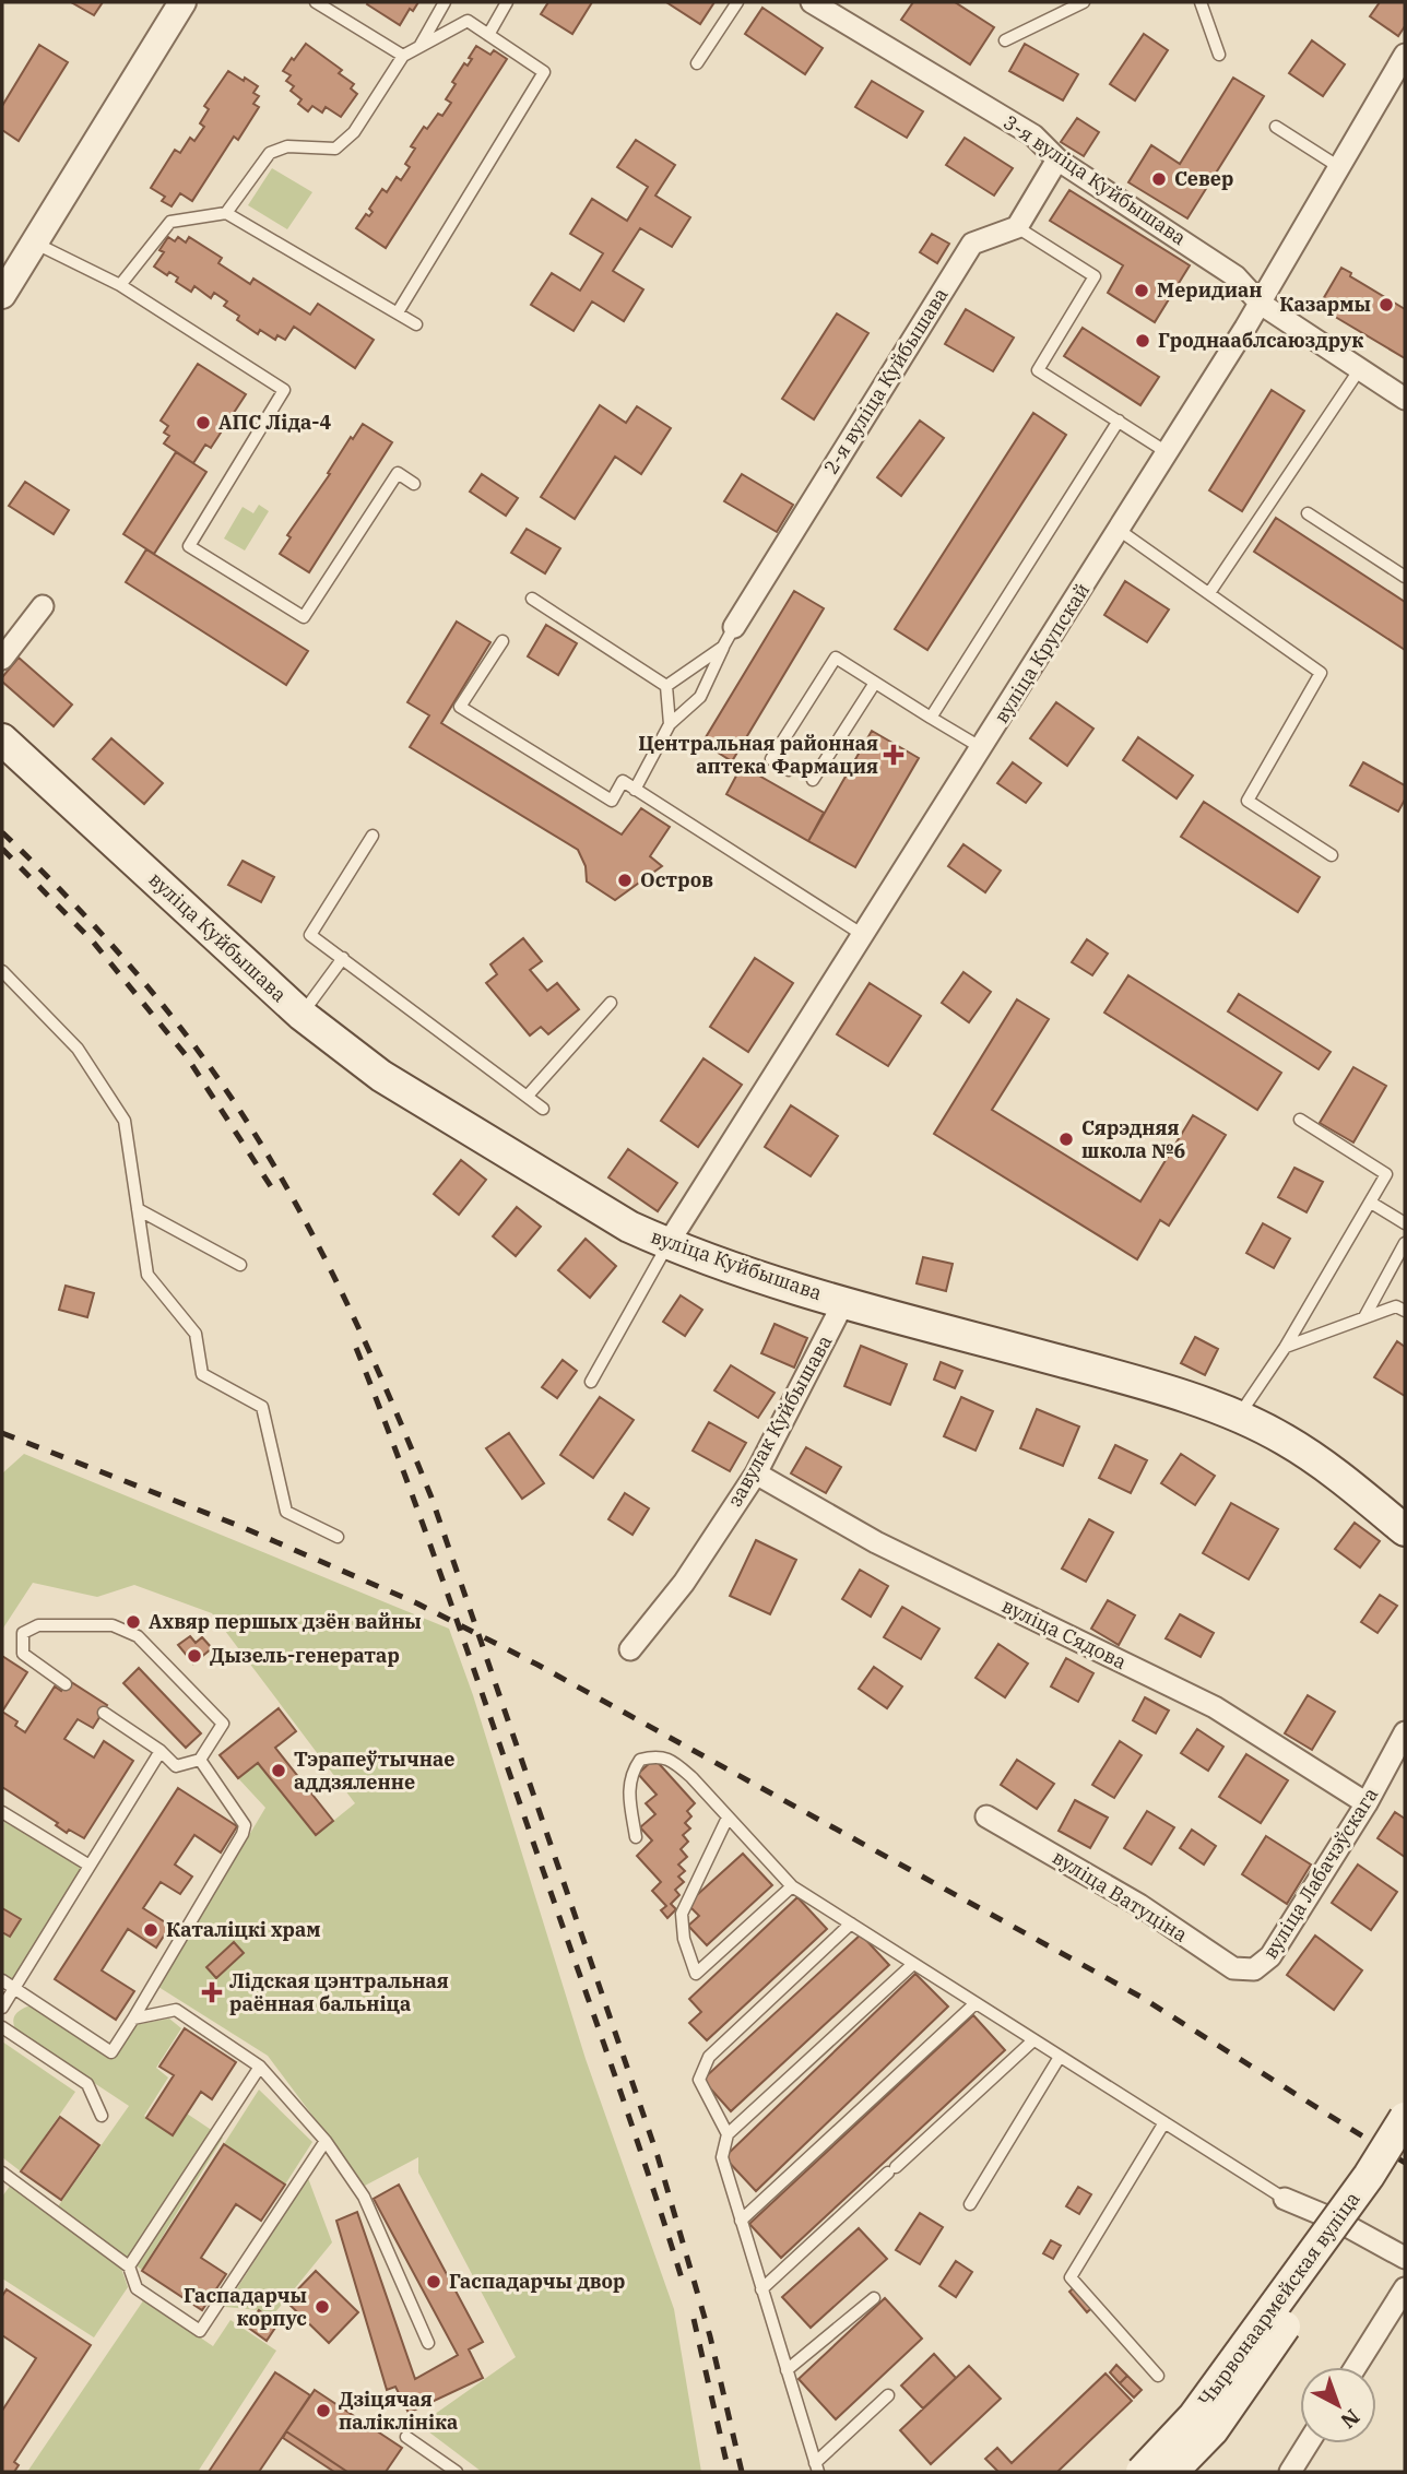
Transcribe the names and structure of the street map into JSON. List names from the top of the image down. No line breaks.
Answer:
{"streets":{"main road":["вуліца Куйбышава","Чырвонаармейская вуліца"],"street":["3-я вуліца Куйбышава","2-я вуліца Куйбышава","вуліца Крупскай","завулак Куйбышава","вуліца Сядова","вуліца Лабачэўскага","вуліца Ватуціна"]},"crossings":[["3-я вуліца Куйбышава","вуліца Крупскай"],["вуліца Крупскай","вуліца Куйбышава"],["вуліца Куйбышава","завулак Куйбышава"],["завулак Куйбышава","вуліца Сядова"],["вуліца Сядова","вуліца Лабачэўскага"],["вуліца Лабачэўскага","вуліца Ватуціна"]],"places":{"other":["Север","Меридиан","Казармы","Гроднааблсаюздрук","АПС Ліда-4","Остров","Сярэдняя школа №6","Ахвяр першых дзён вайны","Дызель-генератар","Тэрапеўтычнае аддзяленне","Каталіцкі храм","Гаспадарчы двор","Гаспадарчы корпус","Дзіцячая паліклініка"],"health":["Центральная районная аптека Фармация","Лідская цэнтральная раённая бальніца"]},"north":"bottom right"}
